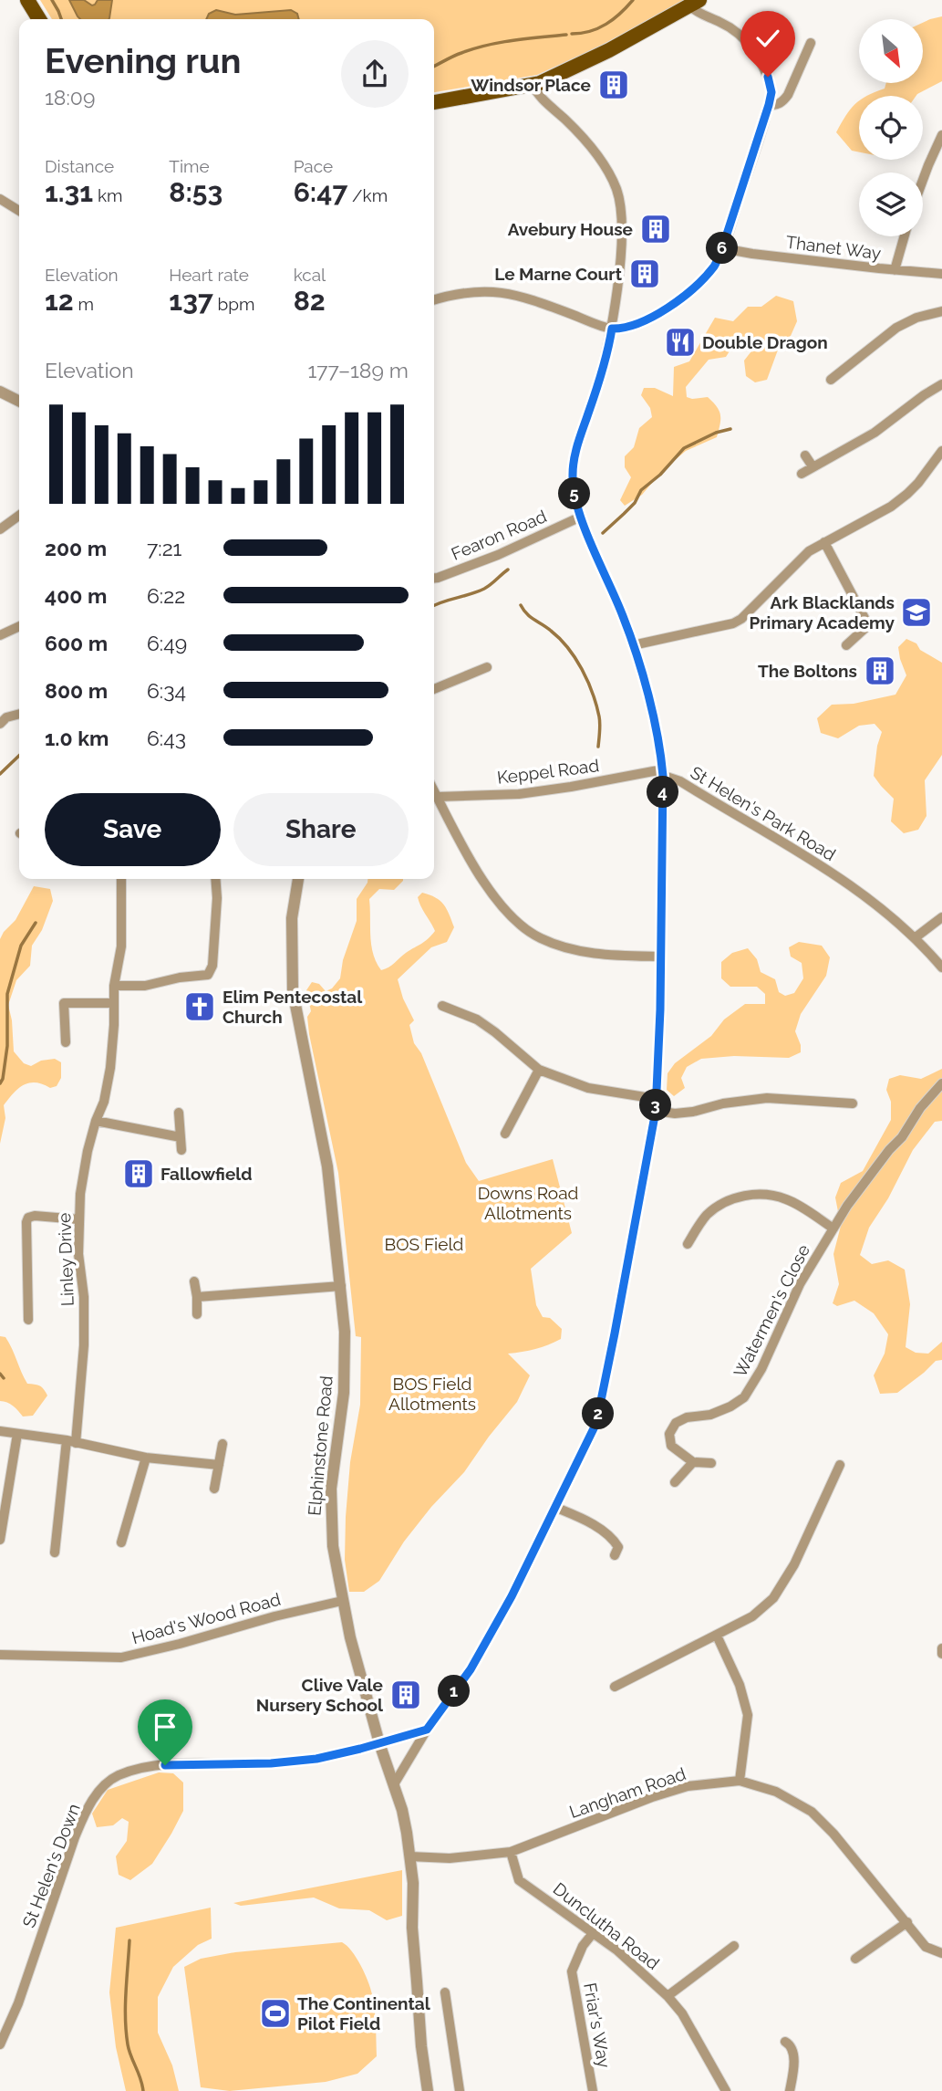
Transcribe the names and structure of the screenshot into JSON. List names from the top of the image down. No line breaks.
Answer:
{"streets":{"street":["Thanet Way","Fearon Road","Keppel Road","St Helen's Park Road","Linley Drive","Watermen's Close","Elphinstone Road","Hoad's Wood Road","Langham Road","St Helen's Down","Dunclutha Road","Friar's Way"]},"crossings":[["Fearon Road","St Helen's Park Road"],["Keppel Road","St Helen's Park Road"],["Elphinstone Road","Hoad's Wood Road"],["Elphinstone Road","Langham Road"],["Elphinstone Road","St Helen's Down"],["Langham Road","Dunclutha Road"],["Dunclutha Road","Friar's Way"]],"parks":["Downs Road Allotments","BOS Field","BOS Field Allotments"],"places":{"building":["Windsor Place","Avebury House","Le Marne Court","The Boltons","Fallowfield","Clive Vale Nursery School"],"restaurant":["Double Dragon"],"school or university":["Ark Blacklands Primary Academy"],"church":["Elim Pentecostal Church"],"sports":["The Continental Pilot Field"]},"north":"bottom right","page":{"heading":["Evening run","18:09"],"stats":[["Distance","1.31 km"],["Time","8:53"],["Pace","6:47 /km"],["Elevation","12 m"],["Heart rate","137 bpm"],["kcal","82"]],"pins":["6","5","4","3","2","1"],"chart":["Elevation","177–189 m"],"list":[{"name":"200 m","note":"7:21"},{"name":"400 m","note":"6:22"},{"name":"600 m","note":"6:49"},{"name":"800 m","note":"6:34"},{"name":"1.0 km","note":"6:43"}],"buttons":["Save","Share"]}}
